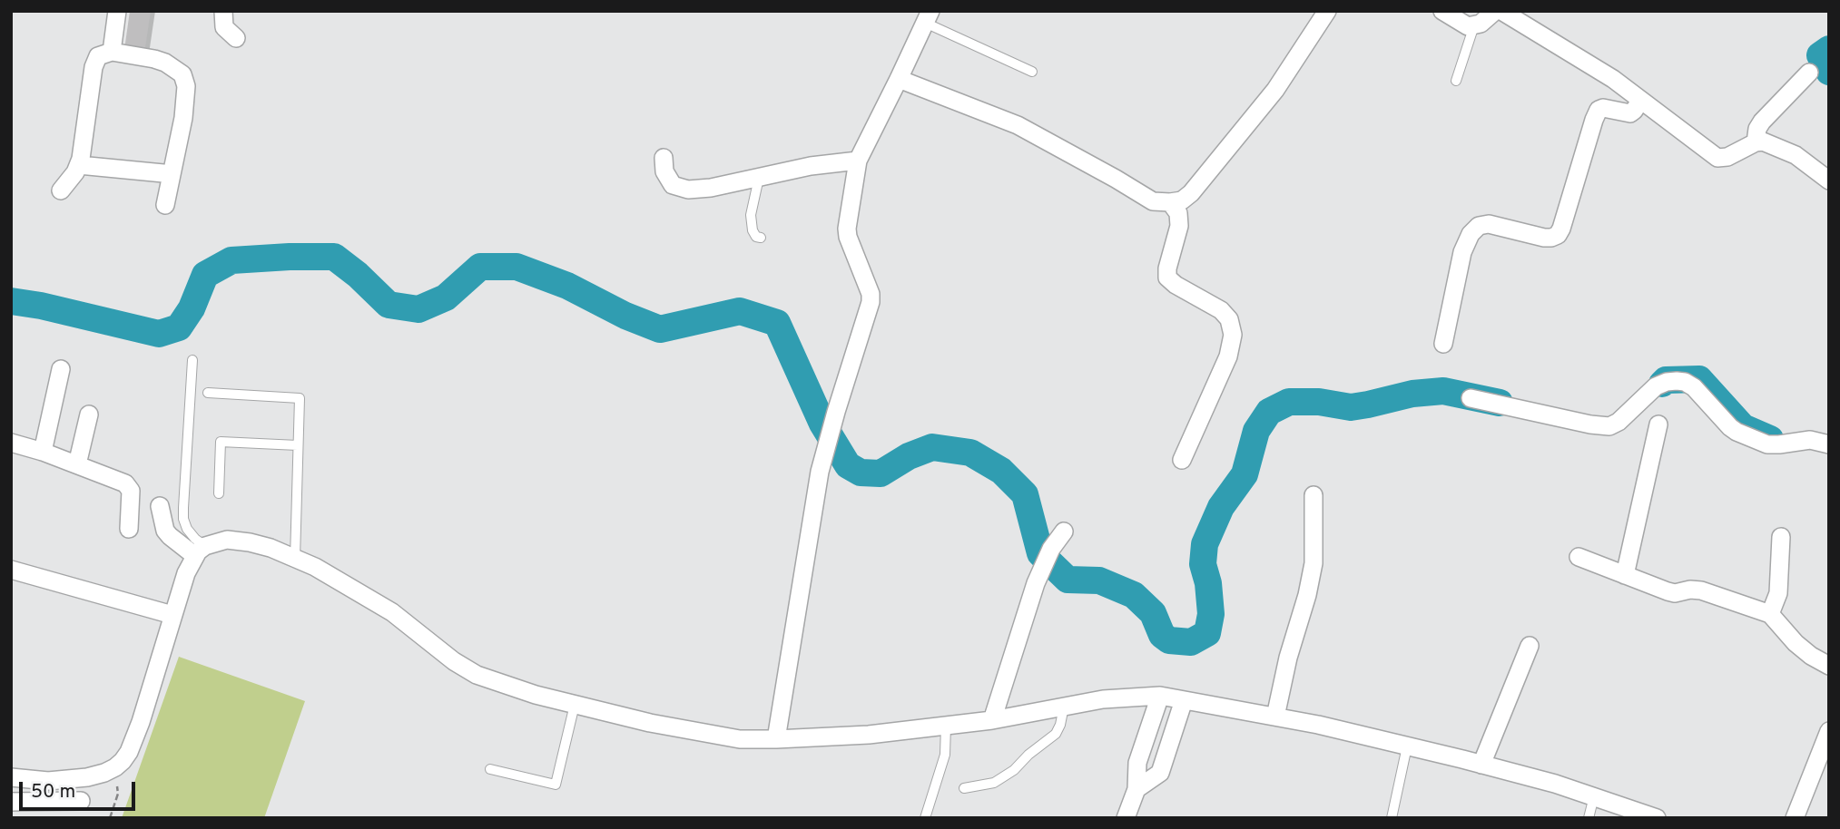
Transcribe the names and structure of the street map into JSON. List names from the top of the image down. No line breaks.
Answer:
{"scale_bar":"50 m"}
